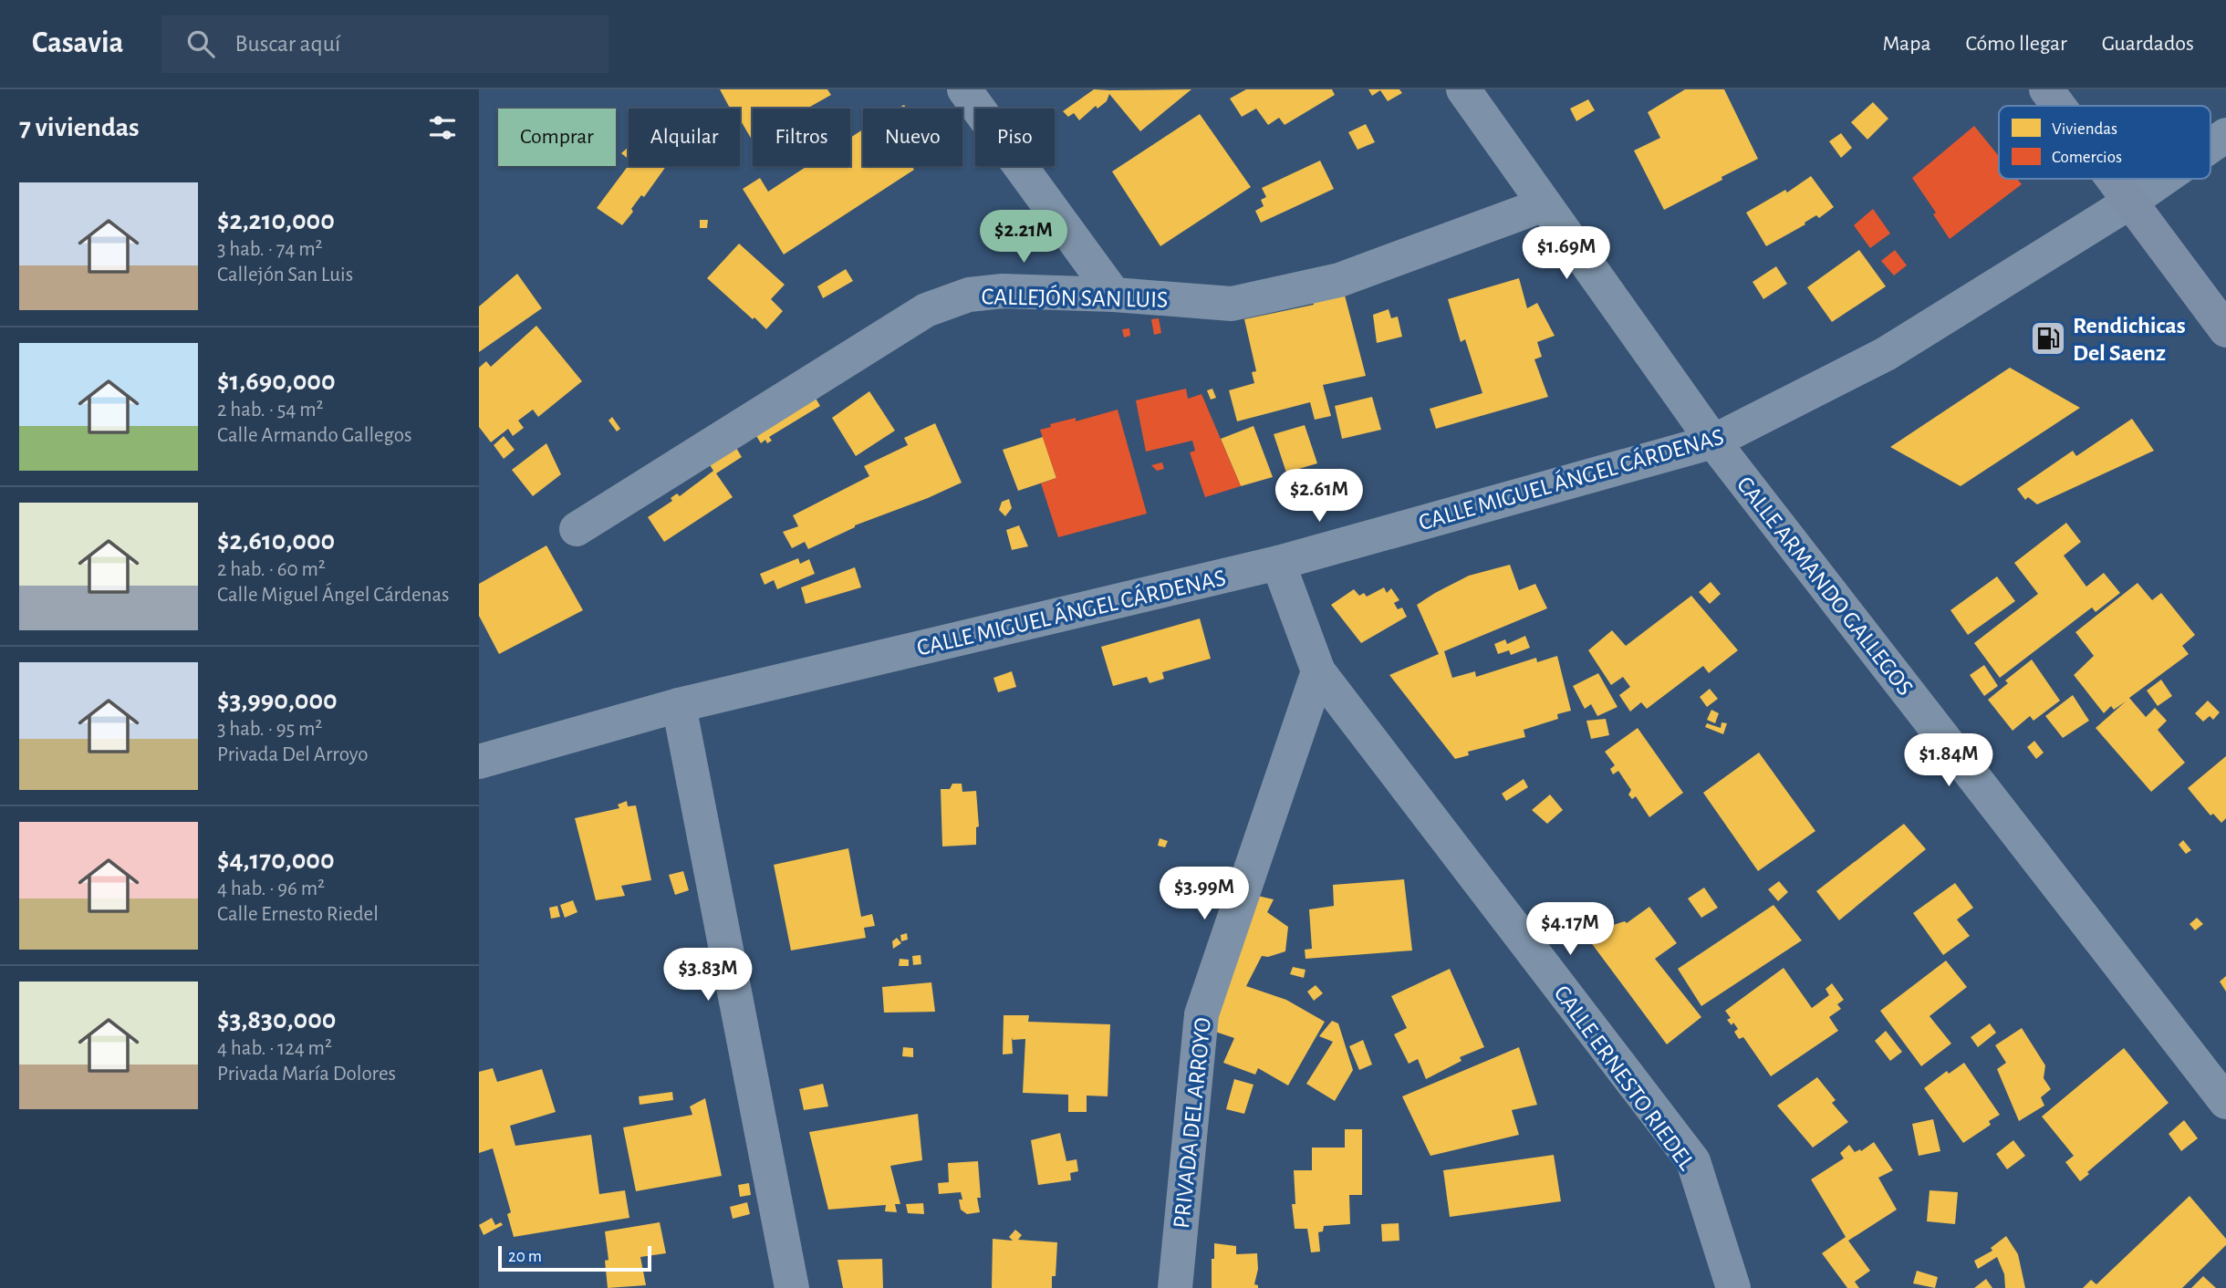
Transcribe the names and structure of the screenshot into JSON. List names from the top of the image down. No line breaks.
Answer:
{"streets":{"street":["CALLEJÓN SAN LUIS","CALLE MIGUEL ÁNGEL CÁRDENAS","CALLE ARMANDO GALLEGOS","CALLE ERNESTO RIEDEL","PRIVADA DEL ARROYO"]},"crossings":[["CALLEJÓN SAN LUIS","CALLE ARMANDO GALLEGOS"],["CALLE MIGUEL ÁNGEL CÁRDENAS","CALLE ARMANDO GALLEGOS"],["CALLE ERNESTO RIEDEL","PRIVADA DEL ARROYO"]],"places":{"fuel station":["Rendichicas Del Saenz"]},"legend":["Viviendas","Comercios"],"scale_bar":"20 m","page":{"header":"Casavia","search":"Buscar aquí","nav":["Mapa","Cómo llegar","Guardados"],"heading":"7 viviendas","chip":["Comprar","Alquilar","Filtros","Nuevo","Piso"],"list":[{"name":"$2,210,000","note":"3 hab. · 74 m² · Callejón San Luis"},{"name":"$1,690,000","note":"2 hab. · 54 m² · Calle Armando Gallegos"},{"name":"$2,610,000","note":"2 hab. · 60 m² · Calle Miguel Ángel Cárdenas"},{"name":"$3,990,000","note":"3 hab. · 95 m² · Privada Del Arroyo"},{"name":"$4,170,000","note":"4 hab. · 96 m² · Calle Ernesto Riedel"},{"name":"$3,830,000","note":"4 hab. · 124 m² · Privada María Dolores"}],"price":["$2.21M","$1.69M","$2.61M","$1.84M","$3.99M","$4.17M","$3.83M"],"scale":"20 m"}}
